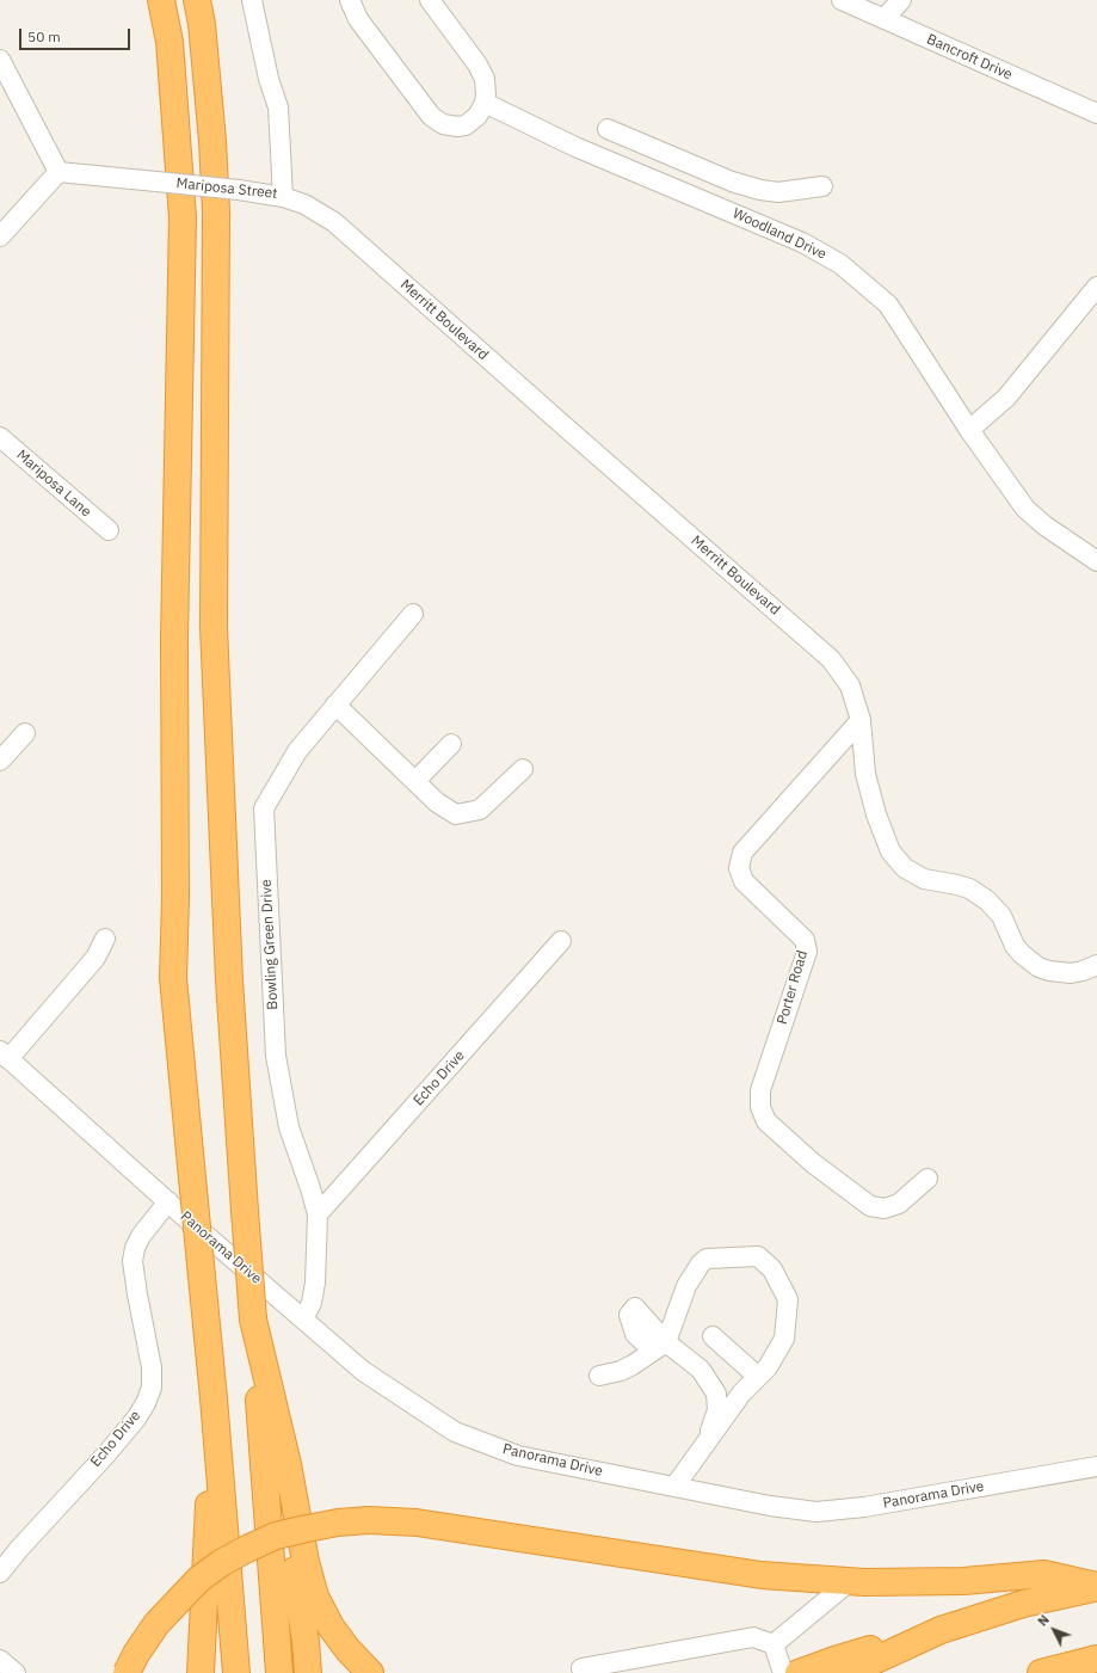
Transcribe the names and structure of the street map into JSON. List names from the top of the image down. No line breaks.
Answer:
{"streets":{"street":["Bancroft Drive","Mariposa Street","Woodland Drive","Merritt Boulevard","Mariposa Lane","Bowling Green Drive","Porter Road","Echo Drive","Panorama Drive"]},"crossings":[["Mariposa Street","Merritt Boulevard"],["Merritt Boulevard","Porter Road"],["Bowling Green Drive","Echo Drive"],["Bowling Green Drive","Panorama Drive"],["Echo Drive","Panorama Drive"]],"scale_bar":"50 m","north":"top left"}
